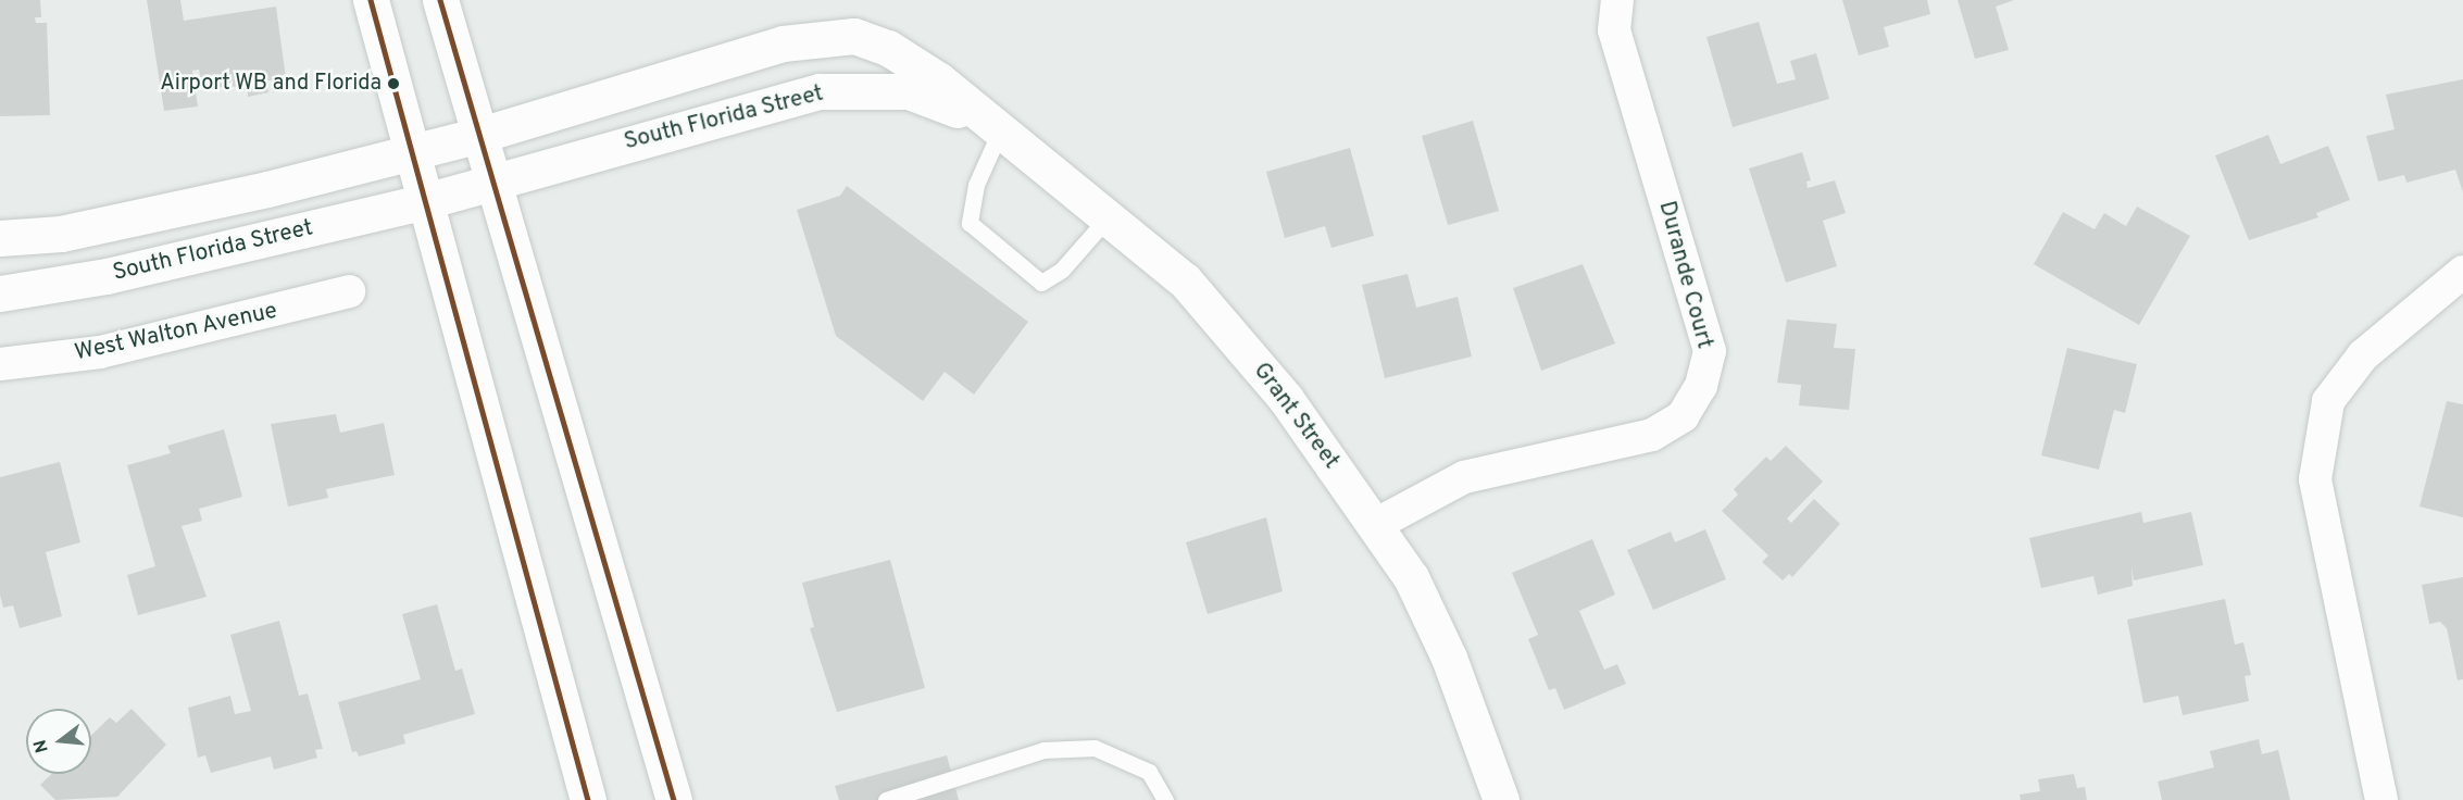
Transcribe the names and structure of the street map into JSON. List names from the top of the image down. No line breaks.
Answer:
{"streets":{"street":["South Florida Street","Durande Court","West Walton Avenue","Grant Street"]},"crossings":[["South Florida Street","Grant Street"],["Durande Court","Grant Street"]],"places":["Airport WB and Florida"],"north":"left"}
